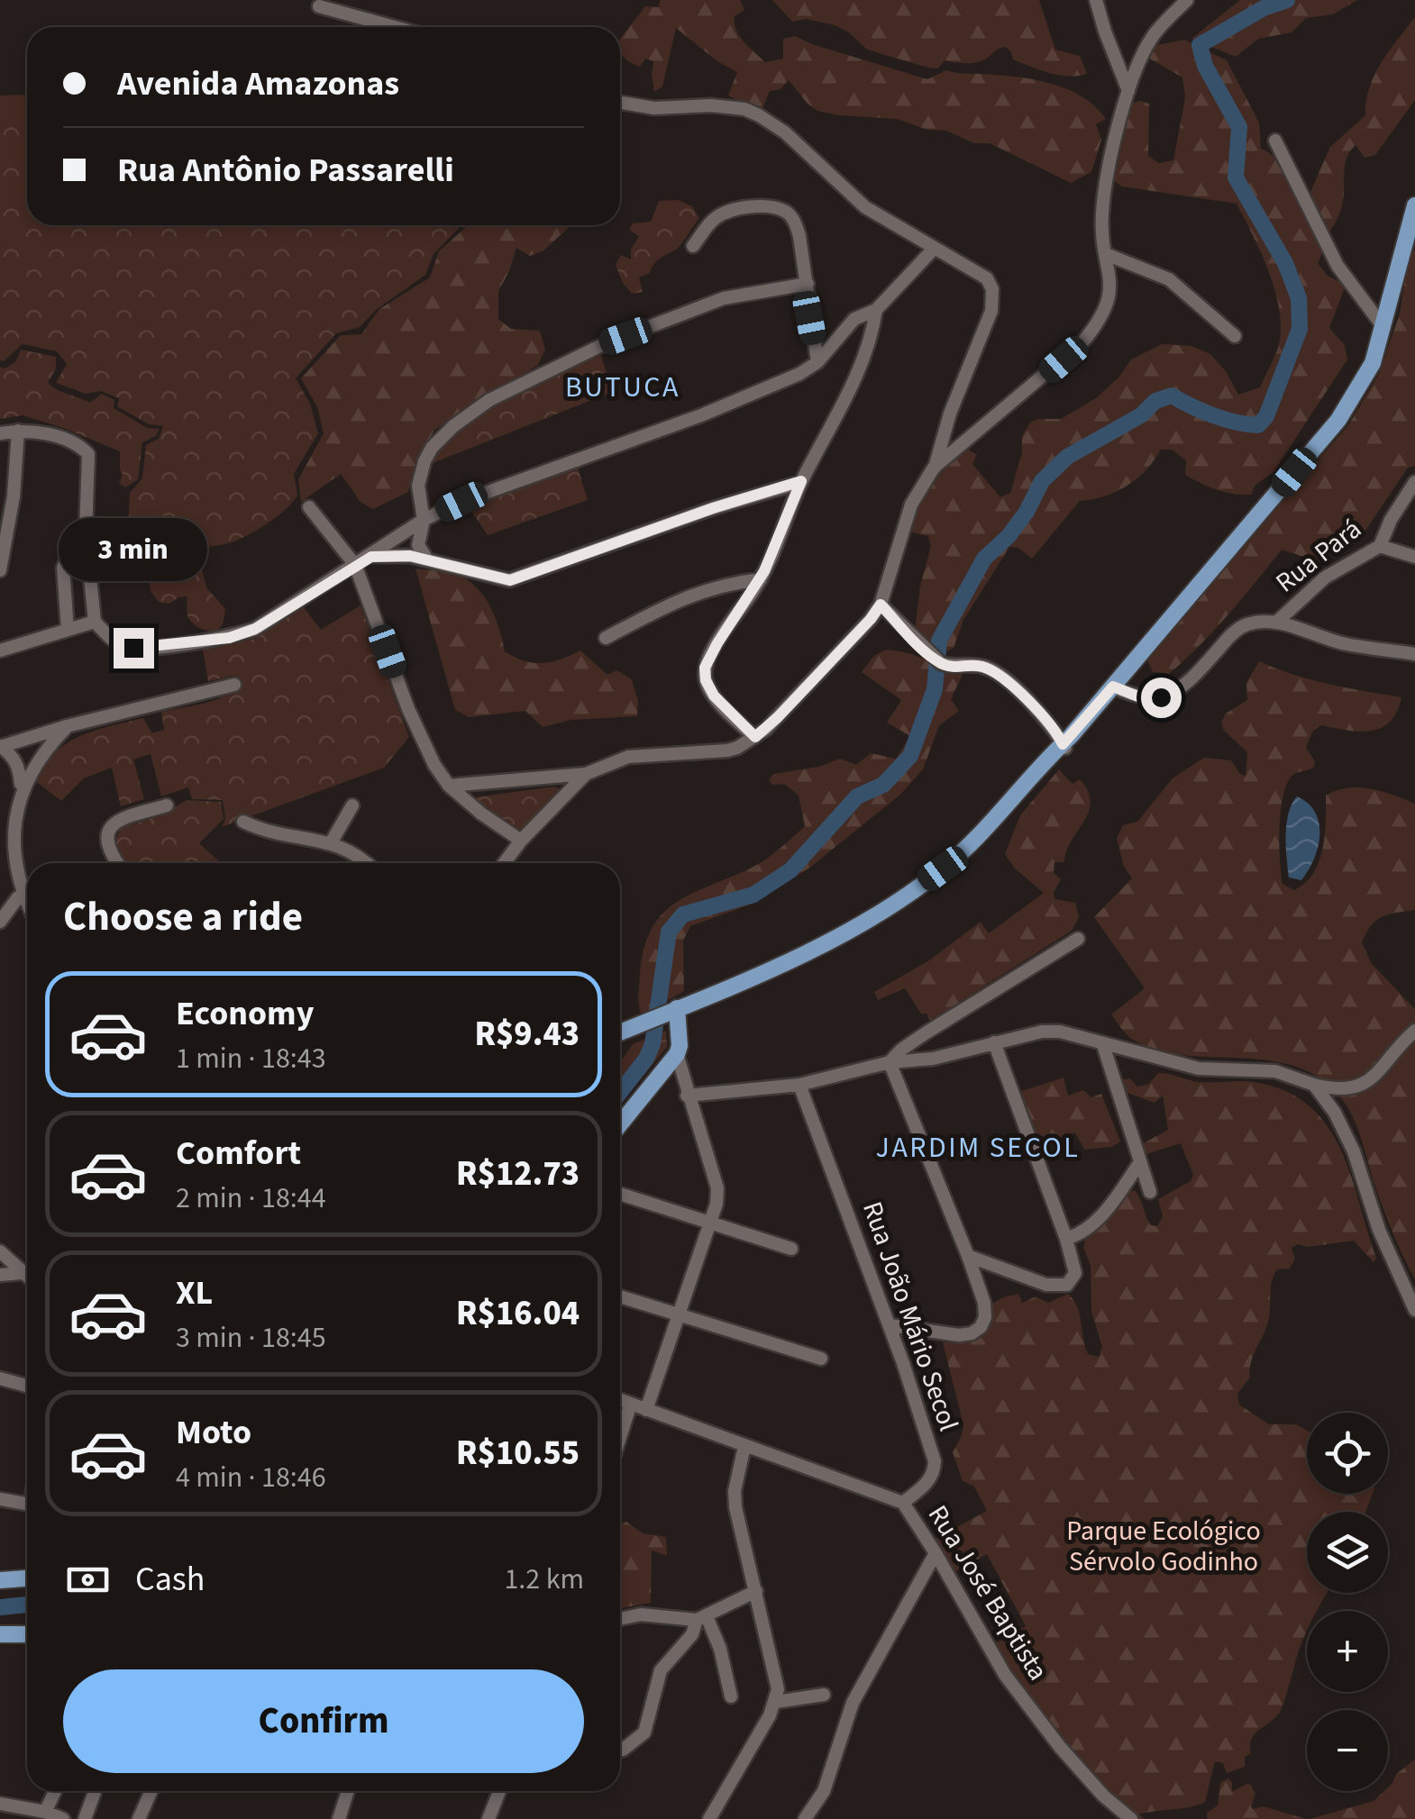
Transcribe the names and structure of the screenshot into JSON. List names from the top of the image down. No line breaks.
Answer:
{"streets":{"street":["Rua Pará","Rua João Mário Secol","Rua José Baptista"]},"crossings":[["Rua João Mário Secol","Rua José Baptista"]],"districts":["BUTUCA","JARDIM SECOL"],"parks":["Parque Ecológico Sérvolo Godinho"],"page":{"banner":["Avenida Amazonas","Rua Antônio Passarelli"],"bubble":"3 min","heading":"Choose a ride","list":[{"name":"Economy","note":"1 min · 18:43","value":"R$9.43"},{"name":"Comfort","note":"2 min · 18:44","value":"R$12.73"},{"name":"XL","note":"3 min · 18:45","value":"R$16.04"},{"name":"Moto","note":"4 min · 18:46","value":"R$10.55"}],"map_buttons":["+","−"],"pay":["Cash","1.2 km"],"buttons":"Confirm"}}
